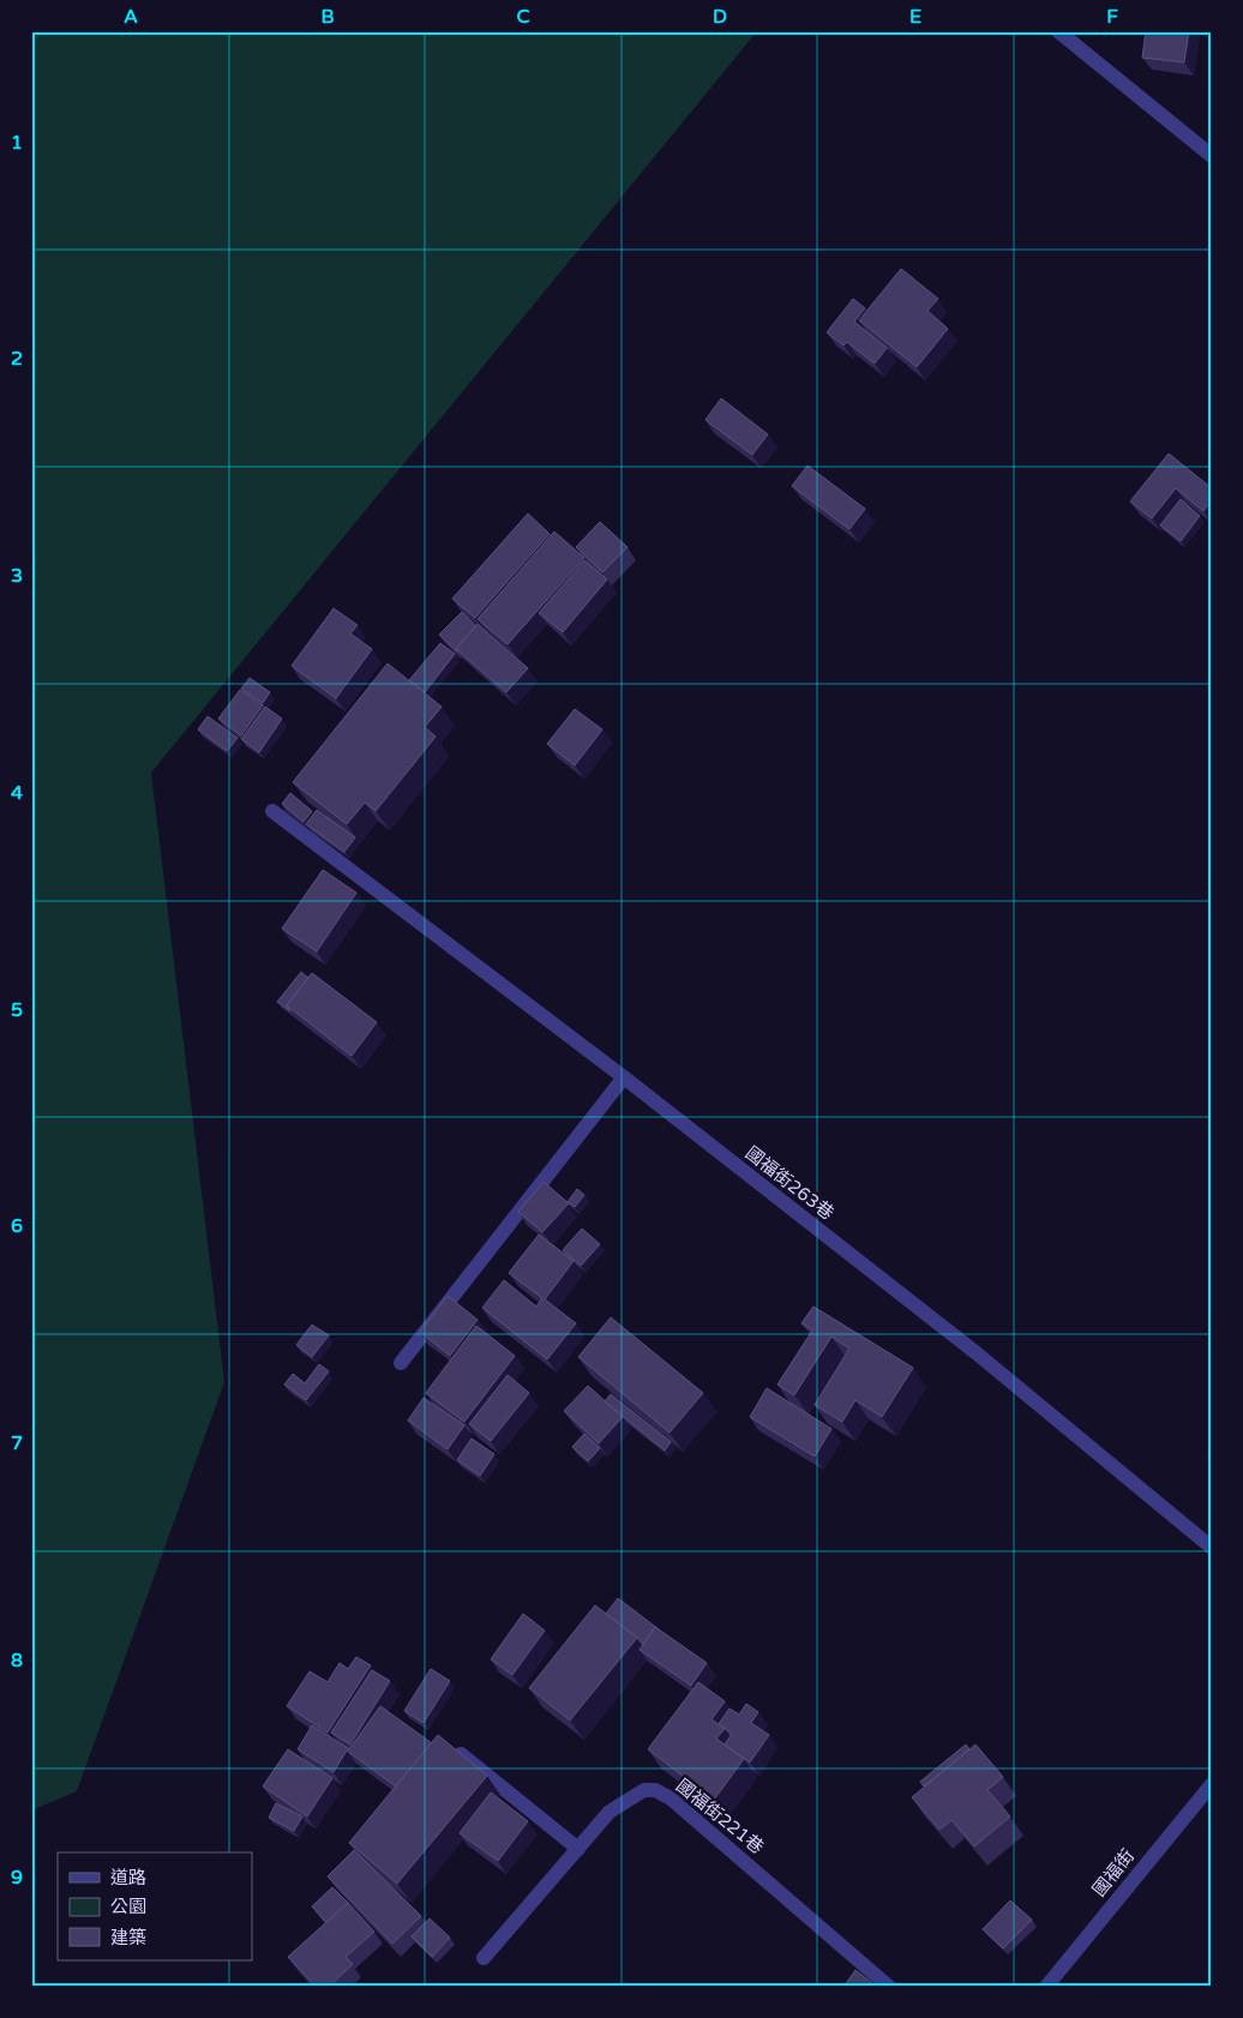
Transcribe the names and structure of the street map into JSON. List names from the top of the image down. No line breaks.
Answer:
{"streets":{"street":["國福街263巷","國福街221巷","國福街"]},"legend":["道路","公園","建築"],"grid":{"columns":["A","B","C","D","E","F"],"rows":["1","2","3","4","5","6","7","8","9"]}}
